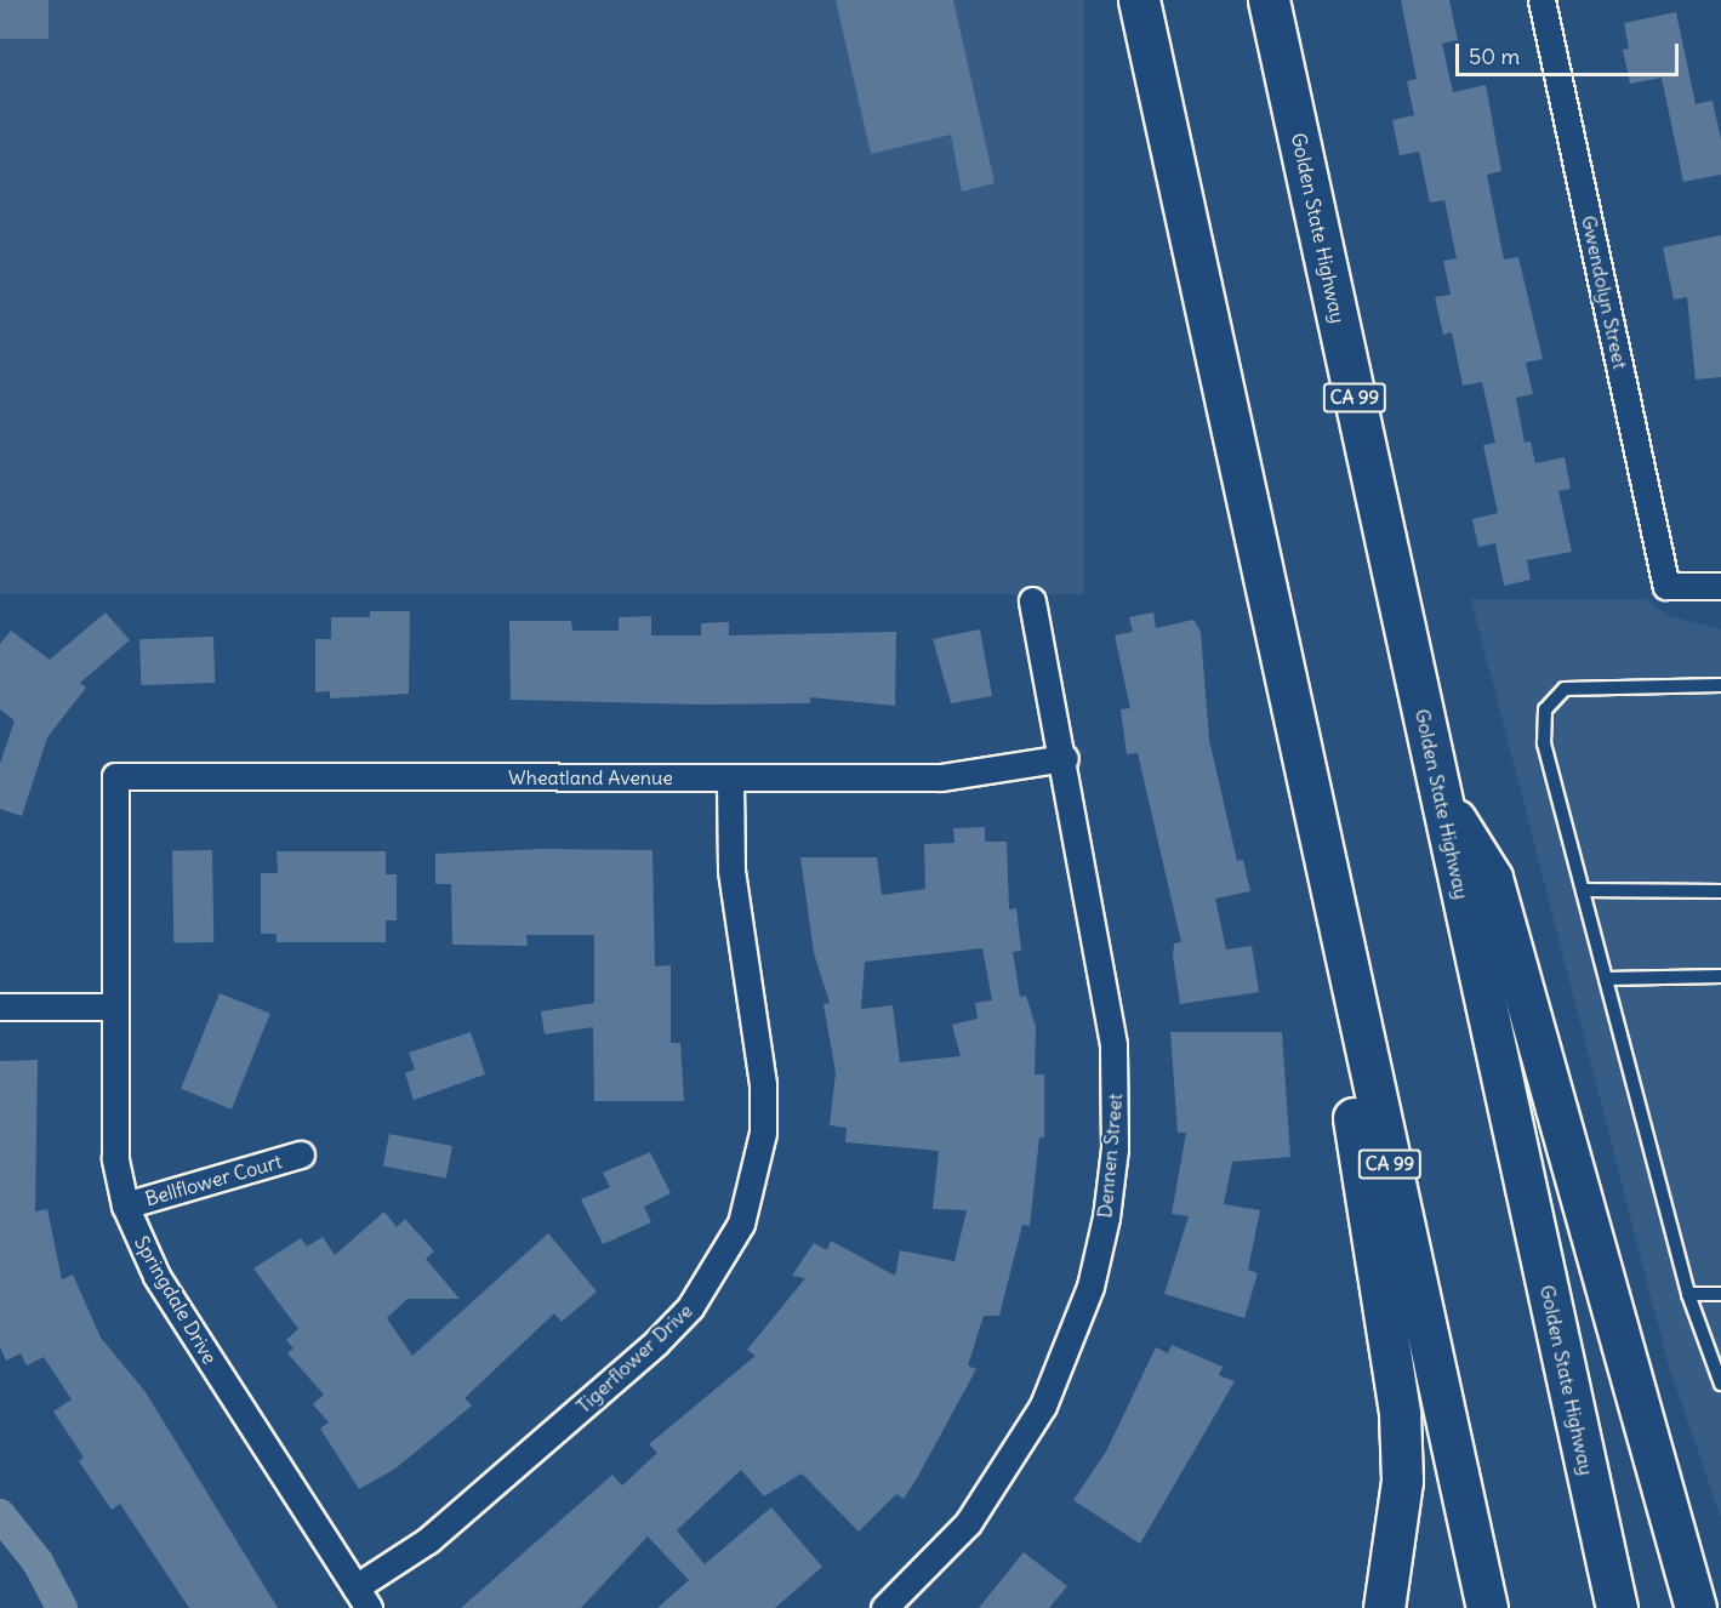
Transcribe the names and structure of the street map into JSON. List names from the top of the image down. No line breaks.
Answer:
{"streets":{"highway":["Golden State Highway","CA 99"],"street":["Gwendolyn Street","Wheatland Avenue","Dennen Street","Bellflower Court","Springdale Drive","Tigerflower Drive"]},"crossings":[["Wheatland Avenue","Dennen Street"],["Wheatland Avenue","Springdale Drive"],["Wheatland Avenue","Tigerflower Drive"],["Bellflower Court","Springdale Drive"],["Springdale Drive","Tigerflower Drive"]],"scale_bar":"50 m"}
